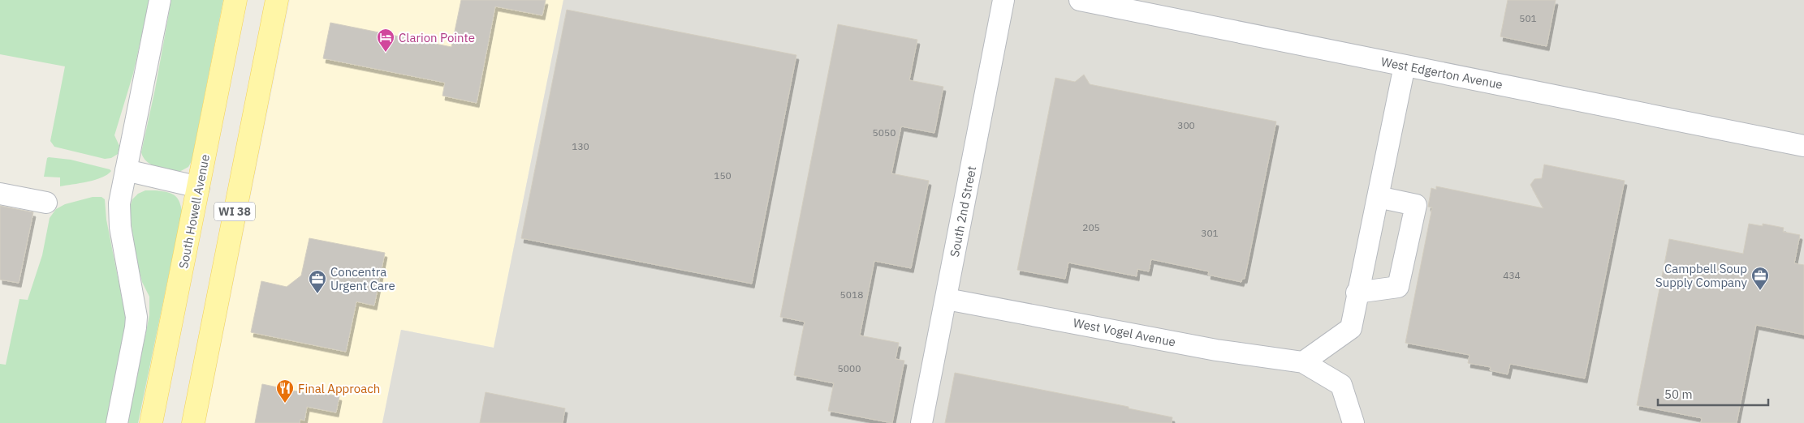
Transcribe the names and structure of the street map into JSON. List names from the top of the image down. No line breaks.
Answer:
{"streets":{"main road":["South Howell Avenue","WI 38"],"street":["West Edgerton Avenue","South 2nd Street","West Vogel Avenue"]},"crossings":[["South 2nd Street","West Vogel Avenue"]],"places":{"hotel":["Clarion Pointe"],"office":["Campbell Soup Supply Company","Concentra Urgent Care"],"restaurant":["Final Approach"]},"house_numbers":["501","300","5050","130","150","205","301","434","5018","5000"],"scale_bar":"50 m"}
